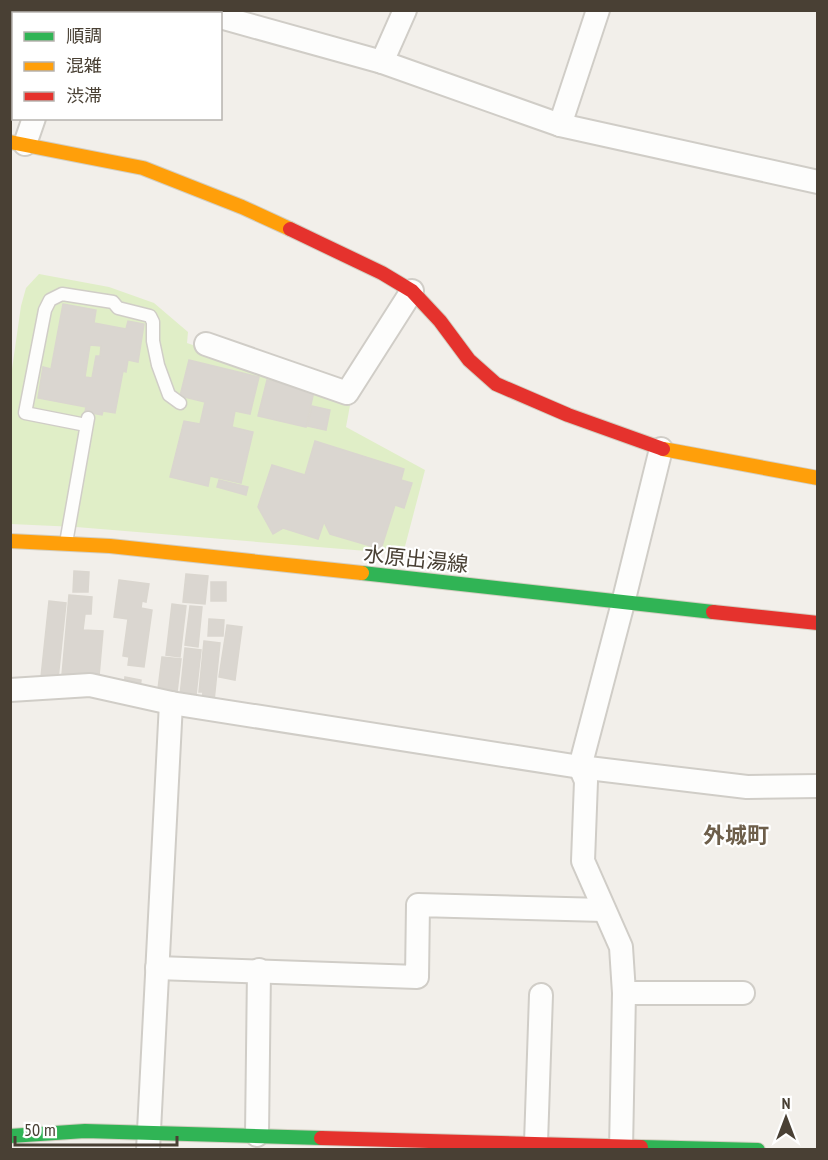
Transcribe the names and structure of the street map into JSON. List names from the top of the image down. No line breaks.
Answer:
{"streets":{"street":["水原出湯線"]},"districts":["外城町"],"legend":["順調","混雑","渋滞"],"scale_bar":"50 m","north":"top"}
